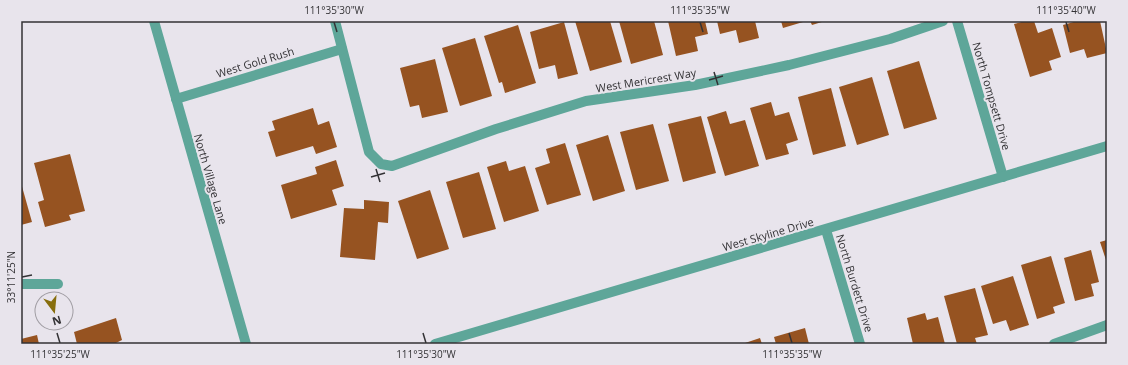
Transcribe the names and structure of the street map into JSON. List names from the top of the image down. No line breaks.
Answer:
{"streets":{"street":["West Gold Rush","West Mericrest Way","North Tompsett Drive","North Village Lane","West Skyline Drive","North Burdett Drive"]},"crossings":[["West Gold Rush","West Mericrest Way"],["West Gold Rush","North Village Lane"],["North Tompsett Drive","West Skyline Drive"],["West Skyline Drive","North Burdett Drive"]],"north":"bottom","coordinates":["111°35'30\"W","111°35'35\"W","111°35'40\"W","33°11'25\"N","111°35'25\"W"]}
